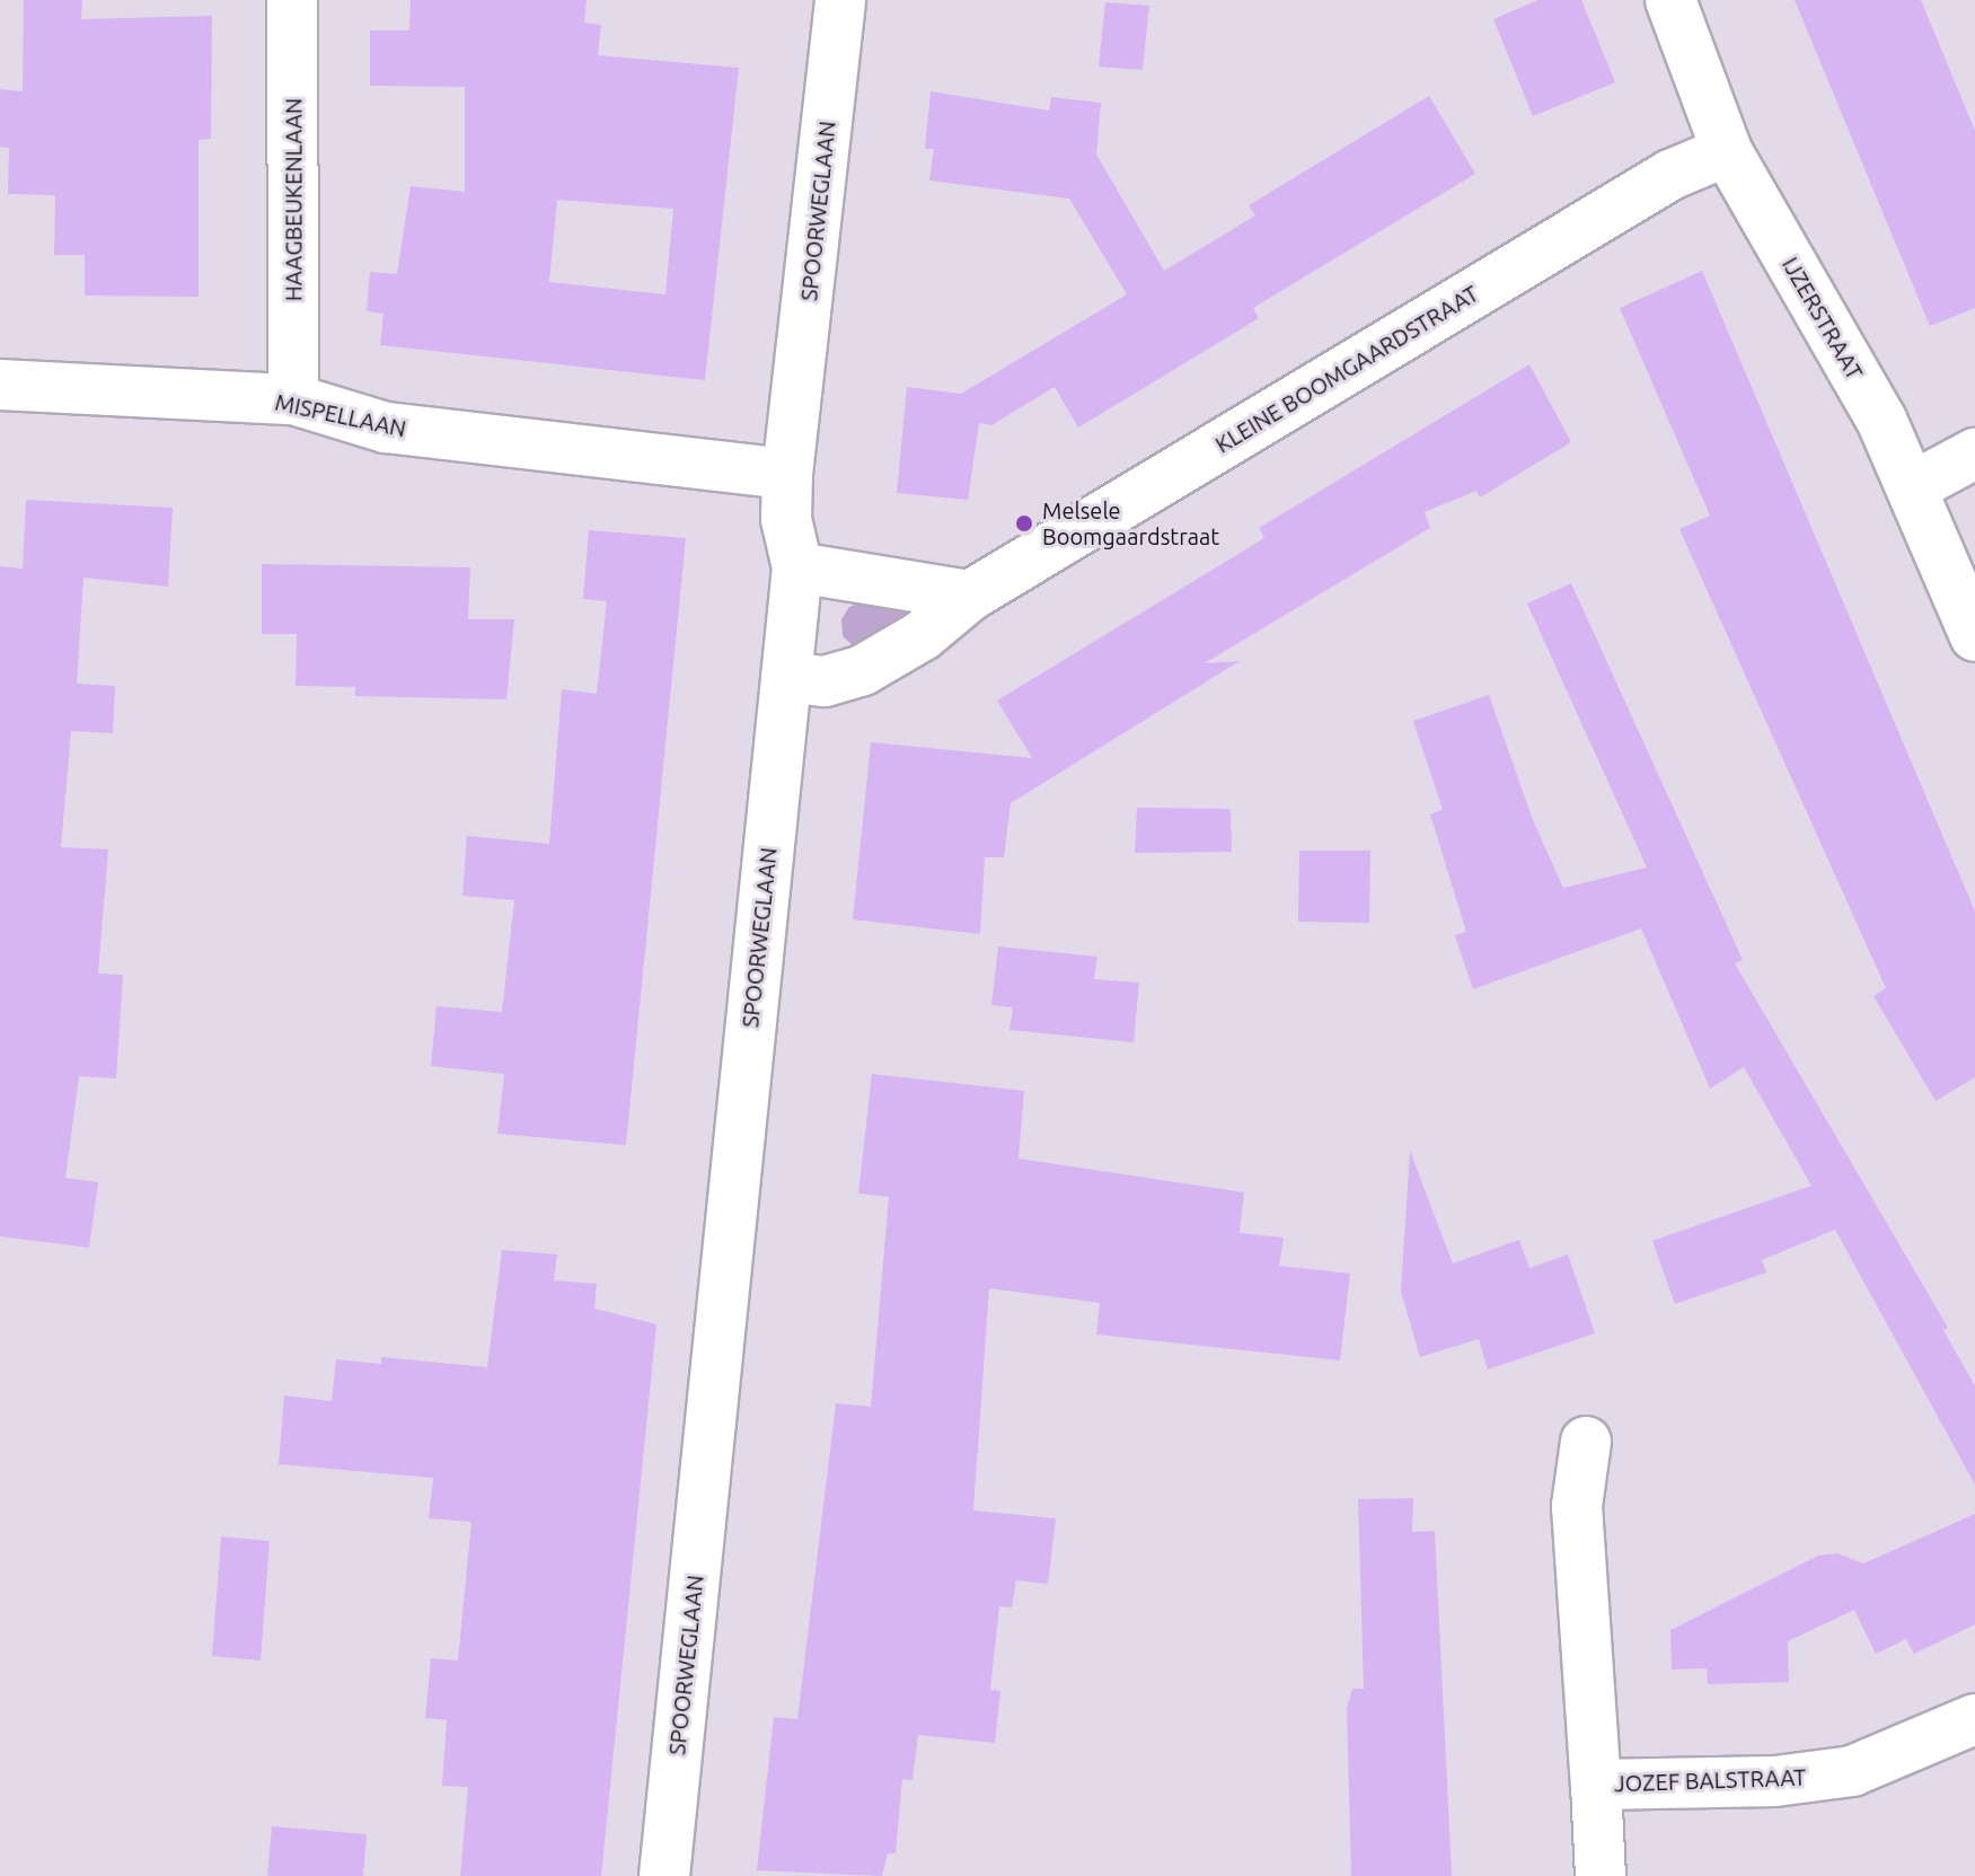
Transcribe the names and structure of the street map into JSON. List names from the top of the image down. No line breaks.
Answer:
{"streets":{"street":["HAAGBEUKENLAAN","SPOORWEGLAAN","IJZERSTRAAT","KLEINE BOOMGAARDSTRAAT","MISPELLAAN","JOZEF BALSTRAAT"]},"crossings":[["HAAGBEUKENLAAN","MISPELLAAN"],["SPOORWEGLAAN","KLEINE BOOMGAARDSTRAAT"],["SPOORWEGLAAN","MISPELLAAN"],["IJZERSTRAAT","KLEINE BOOMGAARDSTRAAT"]],"places":["Melsele Boomgaardstraat"]}
